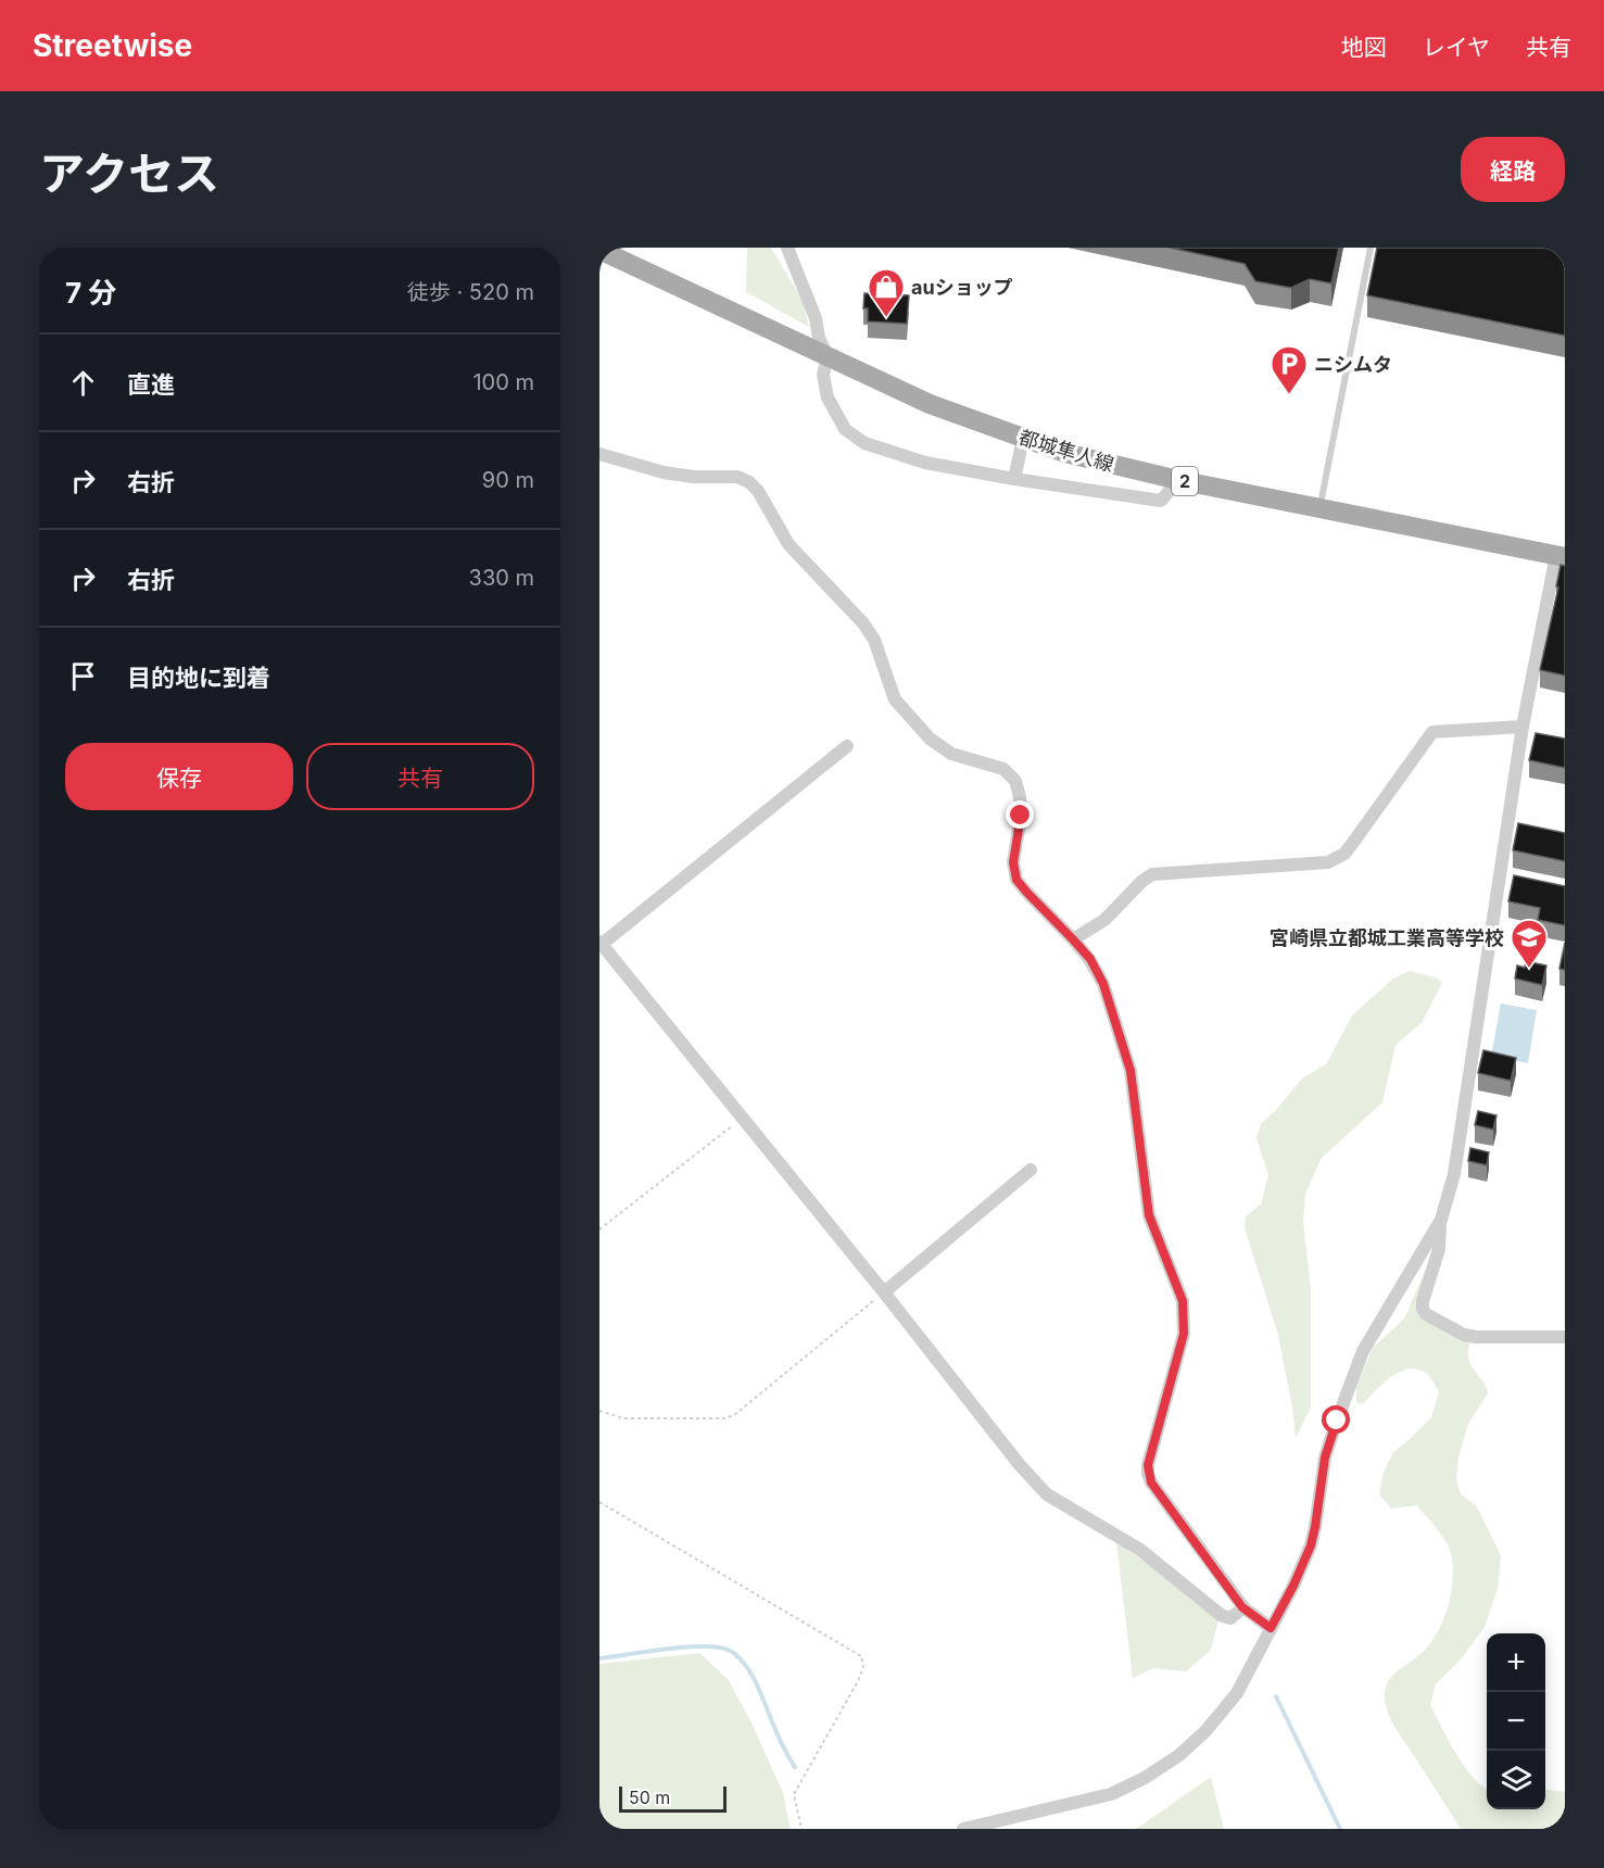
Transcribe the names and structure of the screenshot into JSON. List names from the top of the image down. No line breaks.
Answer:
{"streets":{"main road":["都城隼人線","2"]},"places":{"shop":["auショップ"],"parking":["ニシムタ"],"school or university":["宮崎県立都城工業高等学校"]},"scale_bar":"50 m","page":{"header":"Streetwise","nav":["地図","レイヤ","共有"],"title":"アクセス","buttons":["経路",["保存","共有"]],"heading":["7 分","徒歩 · 520 m"],"list":[["直進","100 m"],["右折","90 m"],["右折","330 m"],"目的地に到着"],"map_buttons":["+","−"],"scale":"50 m"}}
